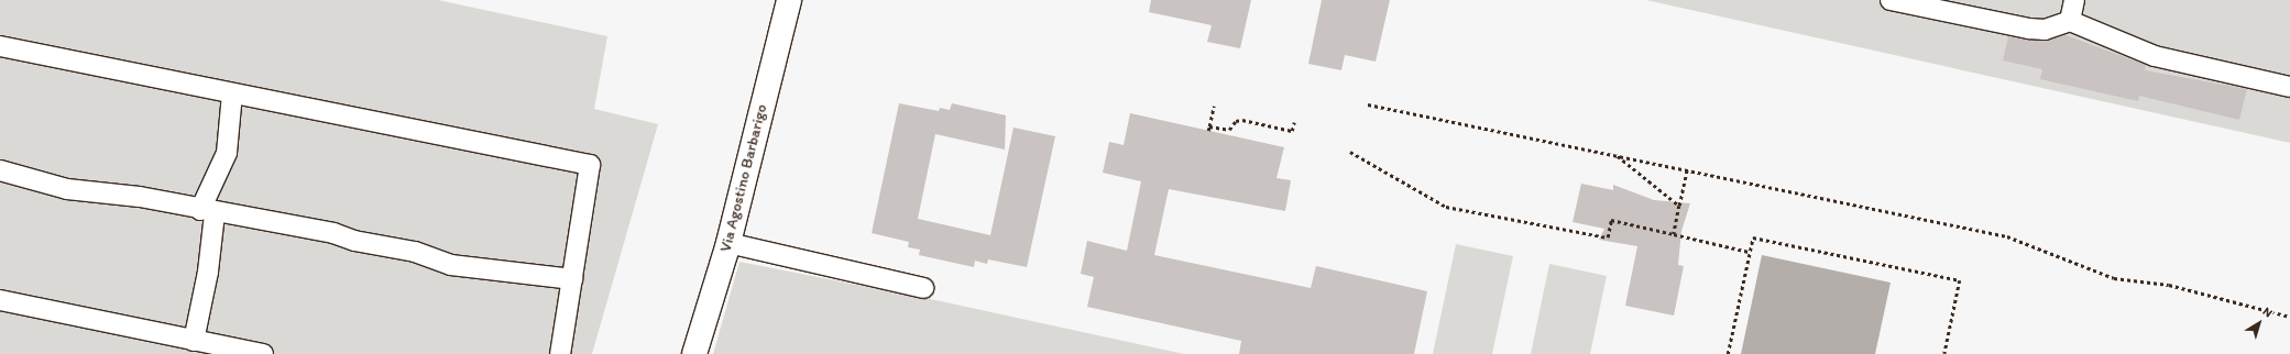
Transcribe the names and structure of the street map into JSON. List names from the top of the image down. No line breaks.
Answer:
{"streets":{"street":["Via Agostino Barbarigo"]},"north":"top right"}
